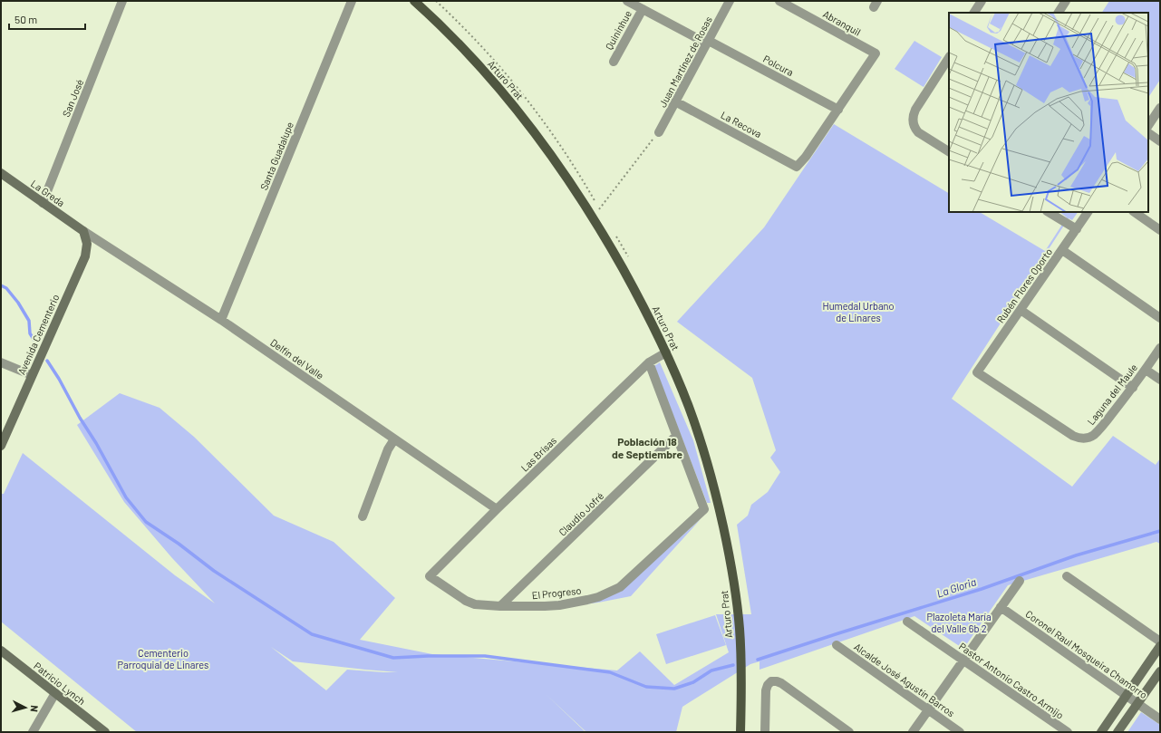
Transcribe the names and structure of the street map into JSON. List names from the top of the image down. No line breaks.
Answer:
{"streets":{"main road":["Arturo Prat"],"street":["Abranquil","Quininhue","Juan Martínez de Rosas","Polcura","San José","La Recova","Santa Guadalupe","La Greda","Rubén Flores Oporto","Avenida Cementerio","Delfín del Valle","Laguna del Maule","Las Brisas","Claudio Jofré","El Progreso","Coronel Raul Mosqueira Chamorro","Alcalde José Agustín Barros","Pastor Antonio Castro Armijo","Patricio Lynch"]},"crossings":[["Abranquil","Polcura"],["Abranquil","La Recova"],["Quininhue","Polcura"],["Juan Martínez de Rosas","Polcura"],["Juan Martínez de Rosas","La Recova"],["Polcura","La Recova"],["Arturo Prat","Las Brisas"],["San José","La Greda"],["Santa Guadalupe","Delfín del Valle"],["La Greda","Avenida Cementerio"],["La Greda","Delfín del Valle"],["Rubén Flores Oporto","Laguna del Maule"],["Avenida Cementerio","Delfín del Valle"],["Delfín del Valle","Las Brisas"],["Las Brisas","El Progreso"],["Claudio Jofré","El Progreso"]],"districts":["Población 18 de Septiembre"],"water":["La Gloria"],"parks":["Humedal Urbano de Linares","Plazoleta María del Valle 6b 2","Cementerio Parroquial de Linares"],"scale_bar":"50 m","north":"right"}
